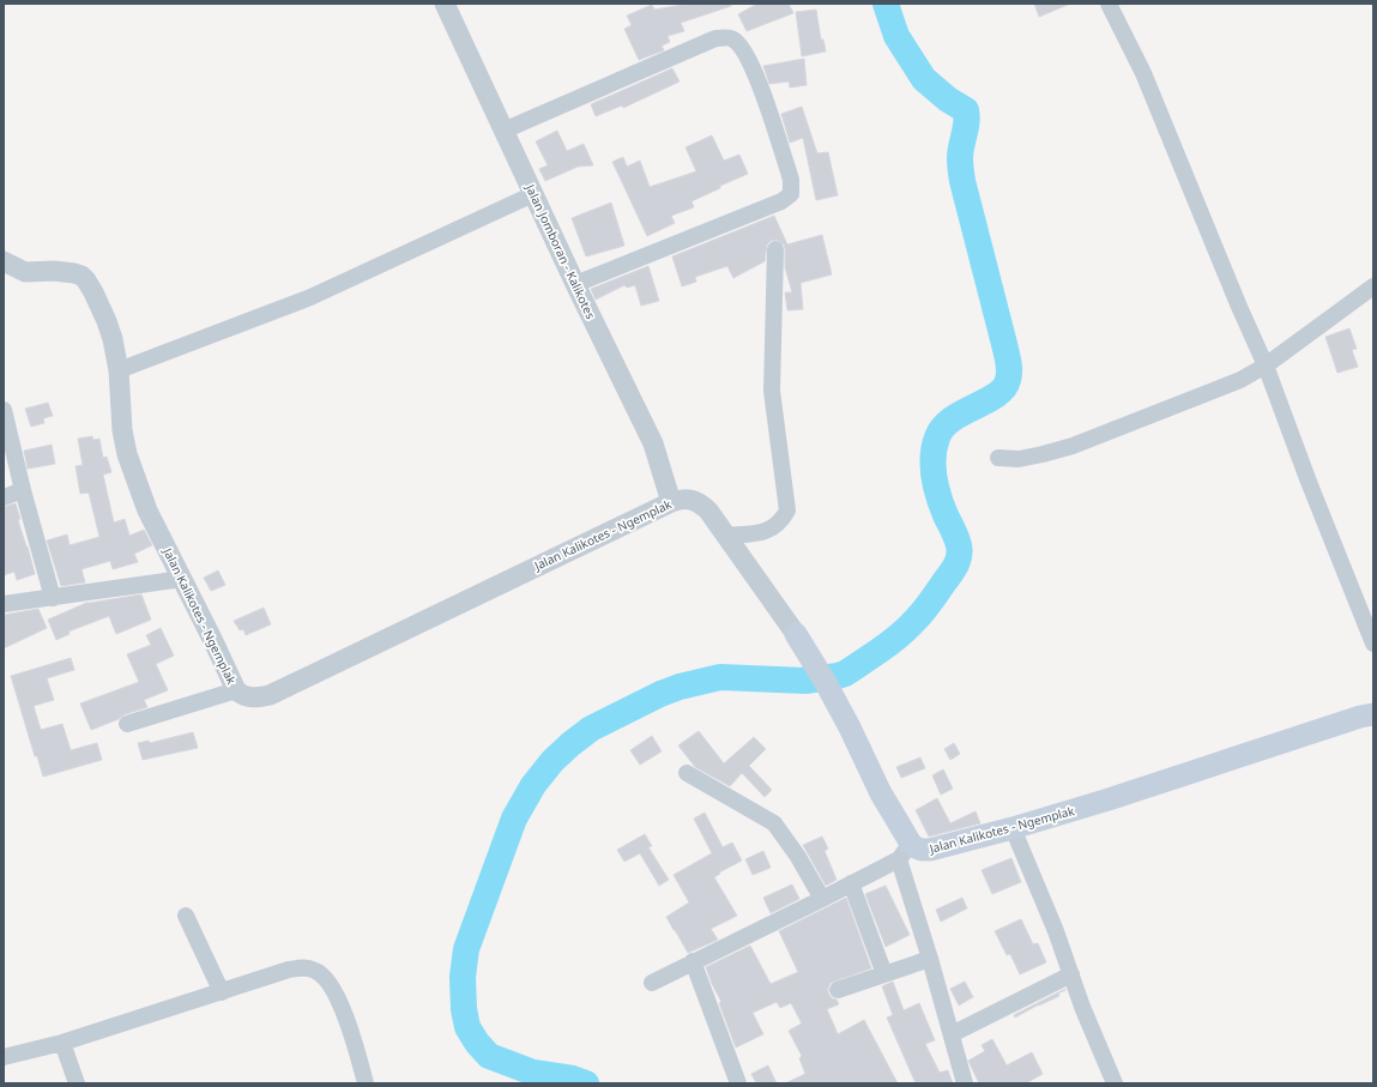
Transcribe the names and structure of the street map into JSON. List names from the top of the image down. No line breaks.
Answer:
{"streets":{"main road":["Jalan Kalikotes - Ngemplak"],"street":["Jalan Jomboran - Kalikotes"]},"crossings":[["Jalan Jomboran - Kalikotes","Jalan Kalikotes - Ngemplak"]]}
